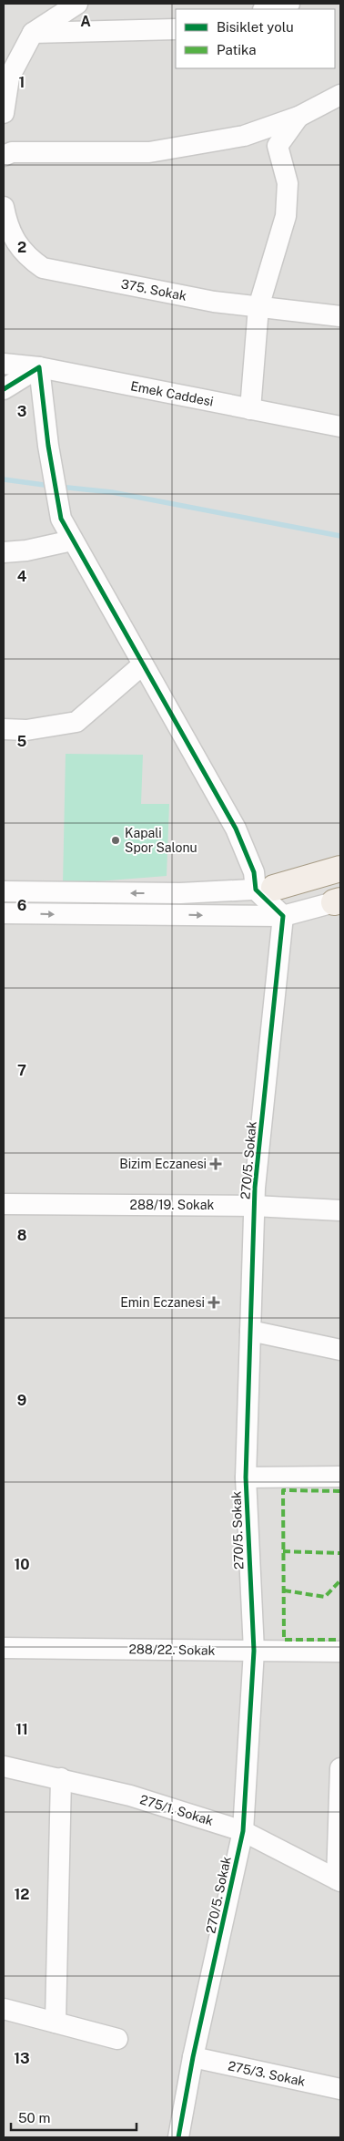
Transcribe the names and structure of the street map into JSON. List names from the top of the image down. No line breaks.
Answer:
{"streets":{"street":["375. Sokak","Emek Caddesi","270/5. Sokak","288/19. Sokak","288/22. Sokak","275/1. Sokak","275/3. Sokak"]},"crossings":[["270/5. Sokak","288/19. Sokak"],["270/5. Sokak","288/22. Sokak"],["270/5. Sokak","275/1. Sokak"],["270/5. Sokak","275/3. Sokak"]],"places":{"other":["Kapali Spor Salonu"],"health":["Bizim Eczanesi","Emin Eczanesi"]},"legend":["Bisiklet yolu","Patika"],"scale_bar":"50 m","grid":{"columns":["A"],"rows":["1","2","3","4","5","6","7","8","9","10","11","12","13"]}}
